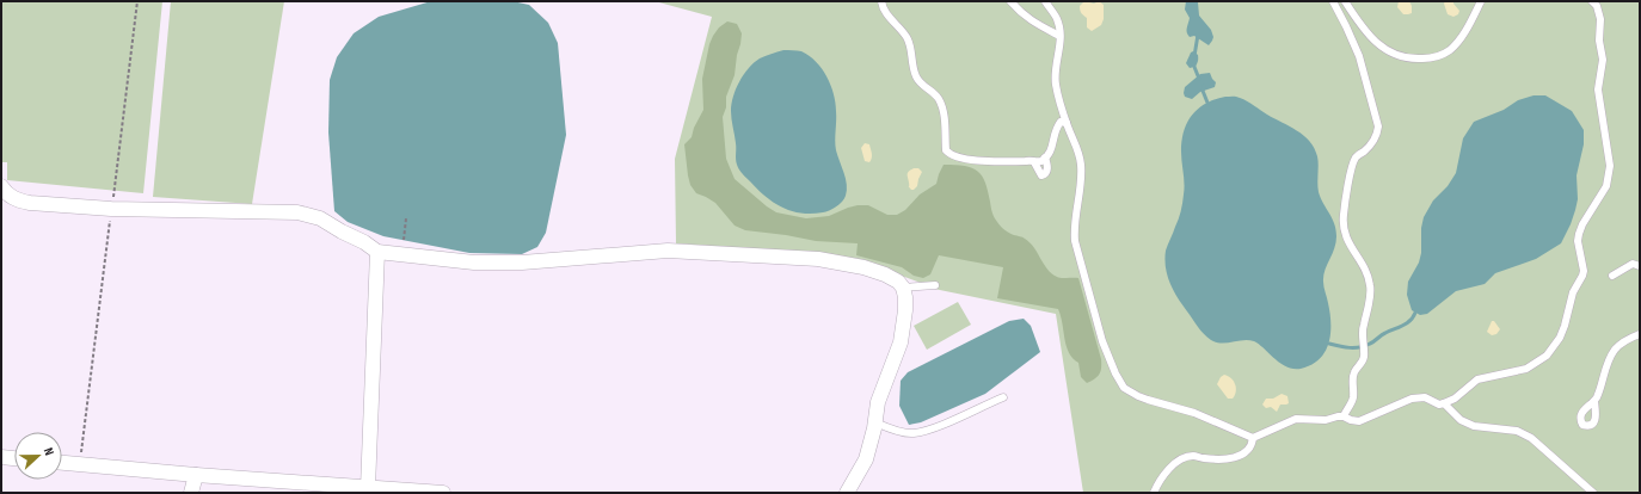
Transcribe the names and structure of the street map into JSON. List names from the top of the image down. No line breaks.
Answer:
{"north":"right"}
